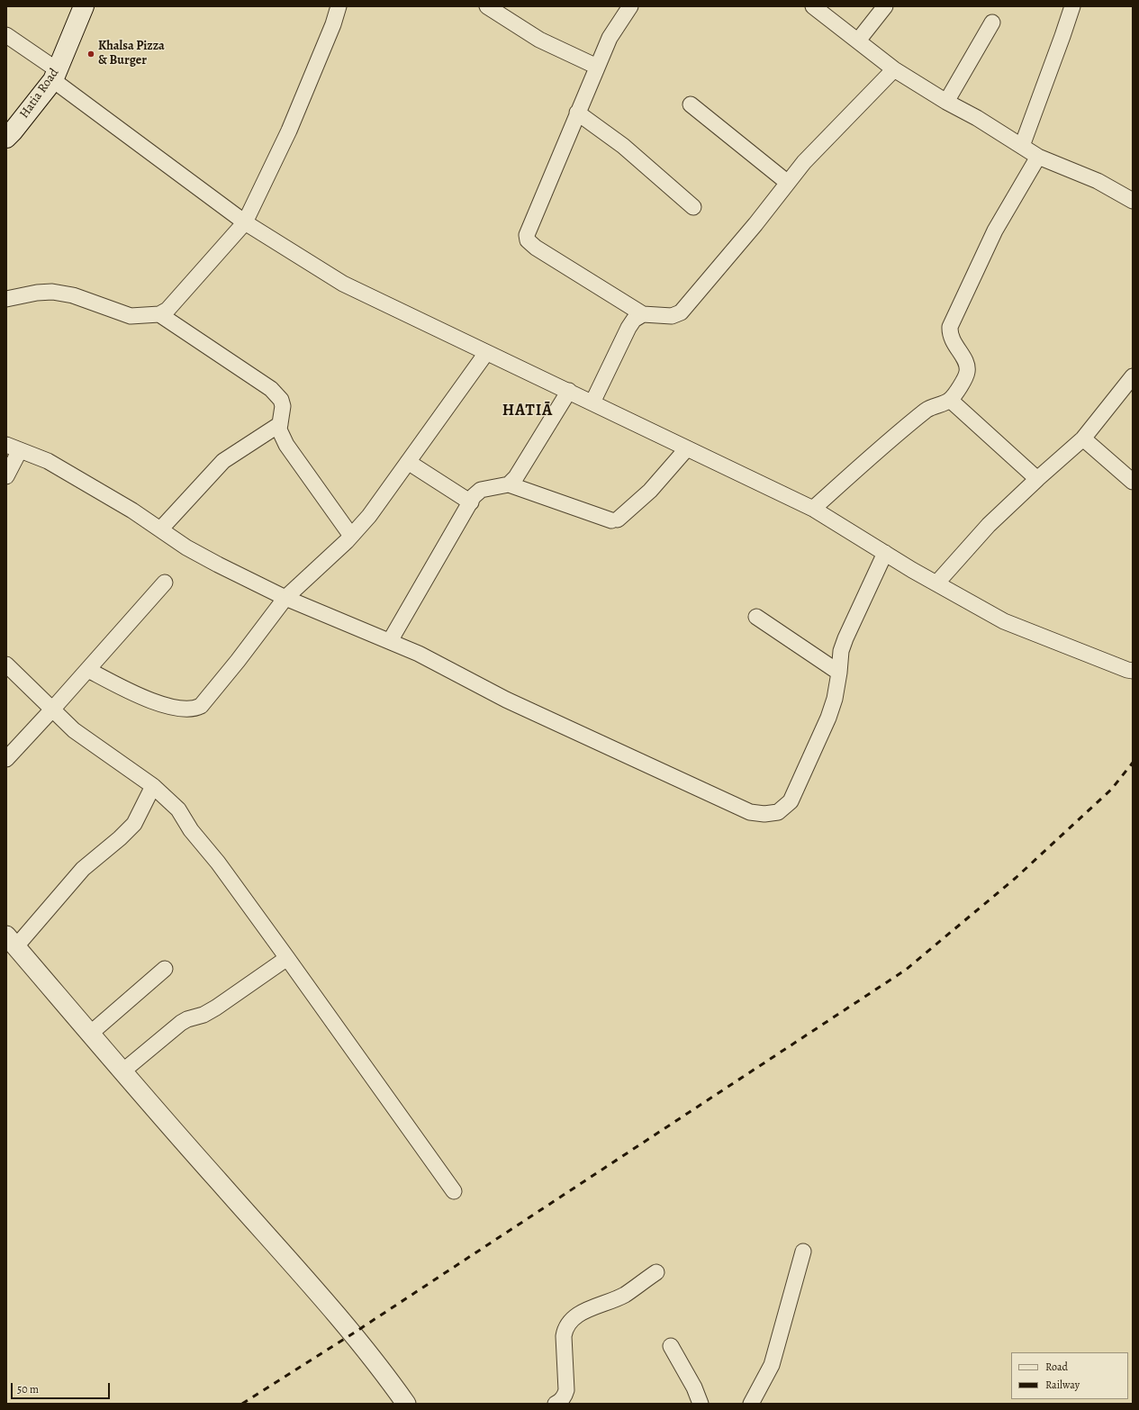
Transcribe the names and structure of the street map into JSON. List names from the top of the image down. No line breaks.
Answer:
{"streets":{"main road":["Hatia Road"]},"districts":["HATIĀ"],"places":["Khalsa Pizza & Burger"],"legend":["Road","Railway"],"scale_bar":"50 m"}
